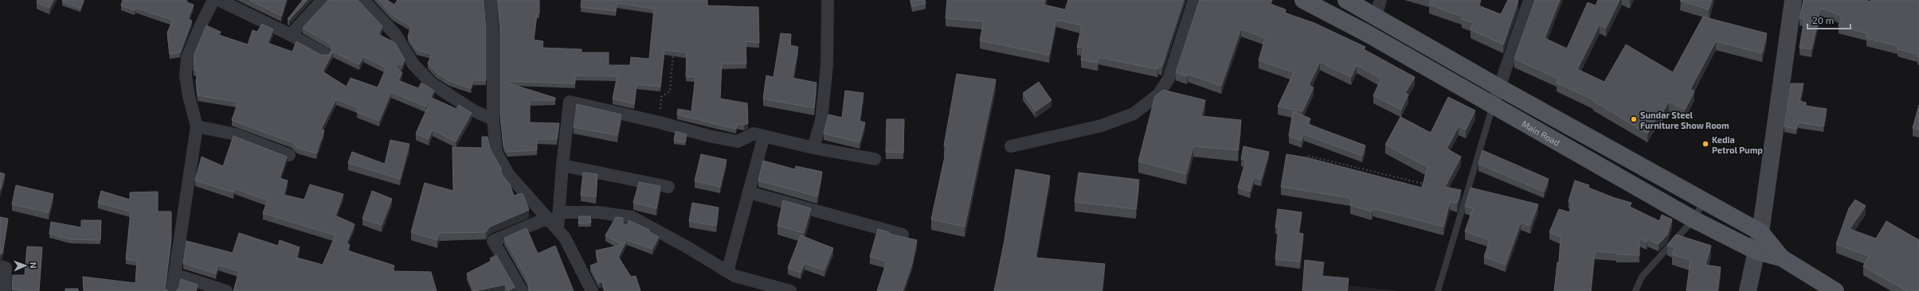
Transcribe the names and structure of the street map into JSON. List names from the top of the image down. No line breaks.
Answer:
{"streets":{"main road":["Main Road"]},"places":["Sundar Steel Furniture Show Room","Kedia Petrol Pump"],"scale_bar":"20 m","north":"right"}
